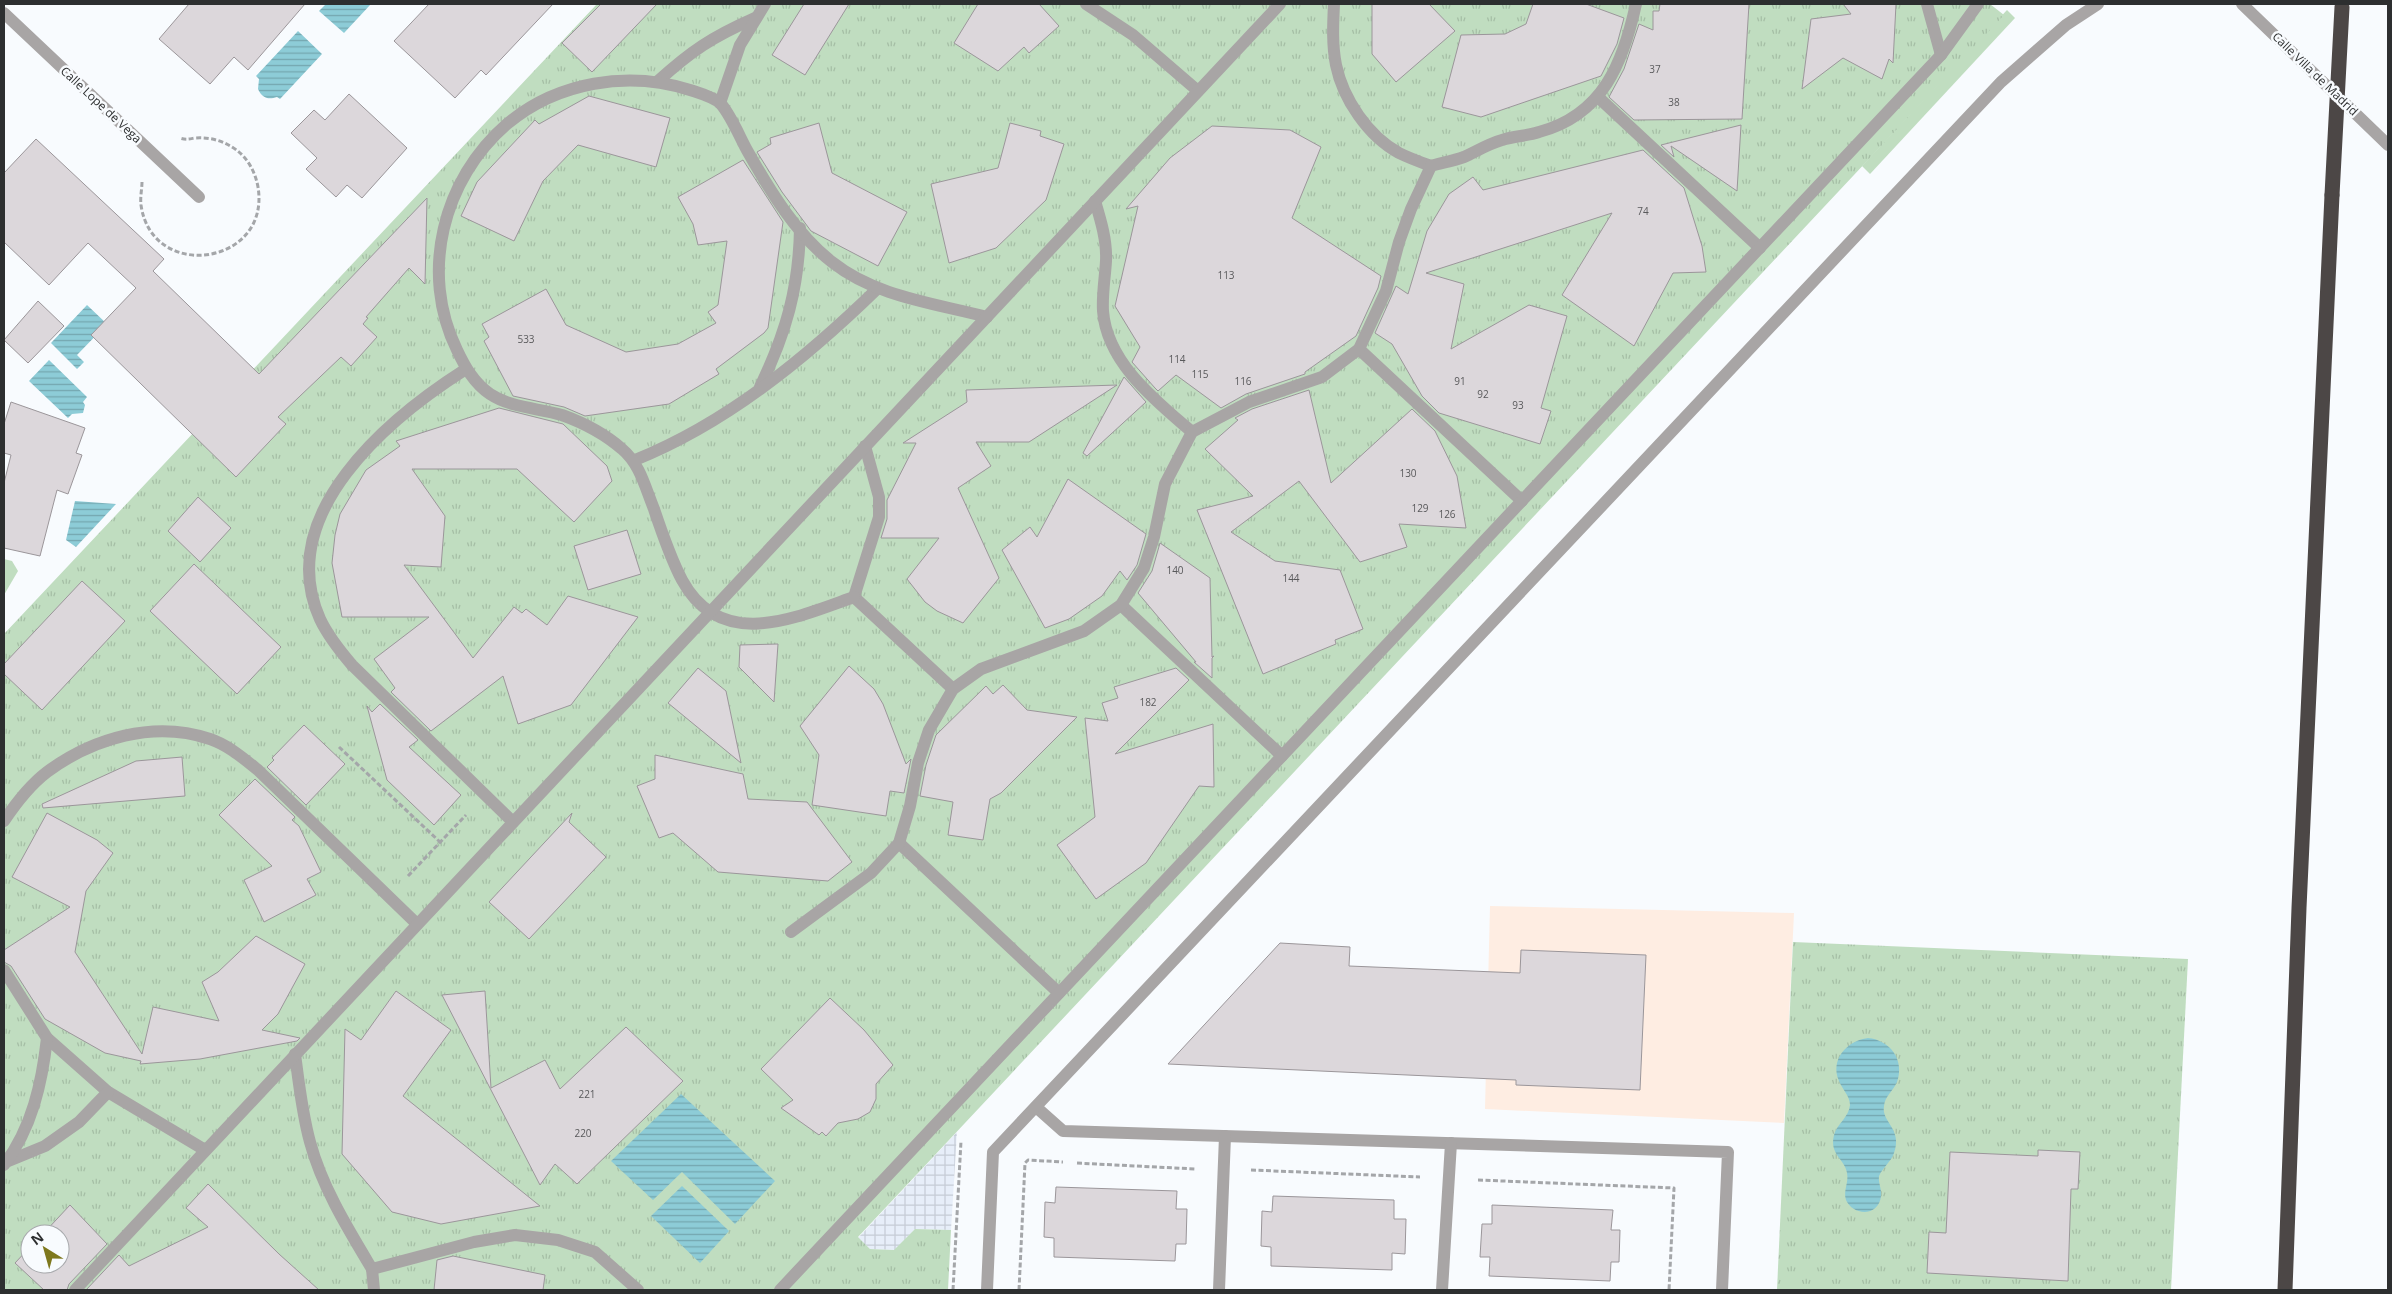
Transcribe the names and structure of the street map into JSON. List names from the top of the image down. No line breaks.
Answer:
{"streets":{"street":["Calle Villa de Madrid","Calle Lope de Vega"]},"house_numbers":["37","38","74","113","533","114","115","116","91","92","93","130","129","126","140","144","182","221","220"],"north":"top left"}
